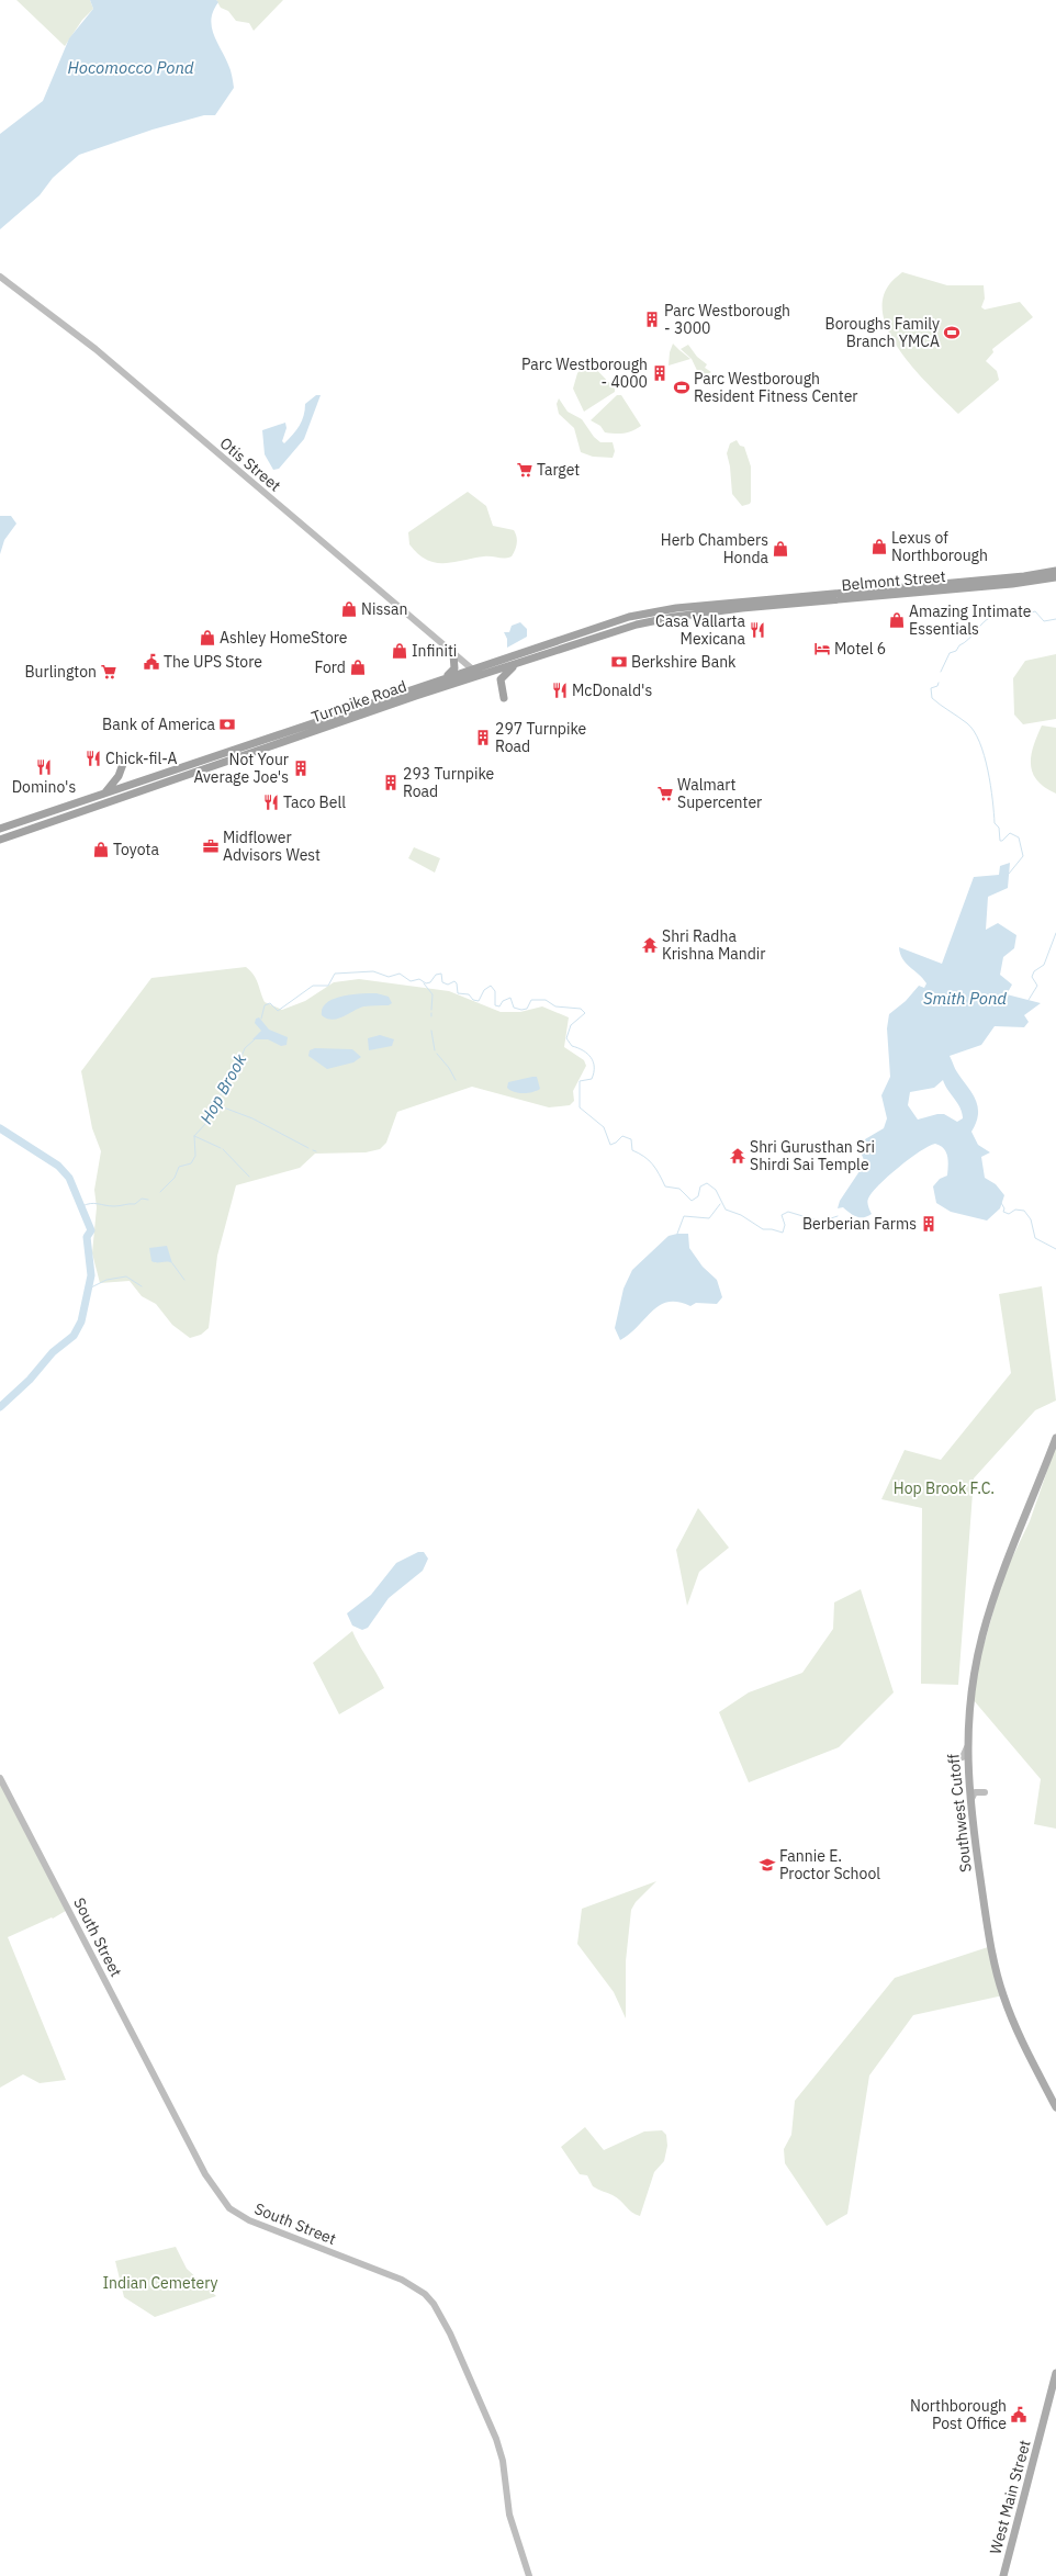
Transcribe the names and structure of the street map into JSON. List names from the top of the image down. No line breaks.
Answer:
{"streets":{"highway":["Belmont Street","Turnpike Road"],"main road":["Otis Street","Southwest Cutoff","South Street","West Main Street"]},"crossings":[["Otis Street","Turnpike Road"],["Belmont Street","Turnpike Road"]],"water":["Hocomocco Pond","Smith Pond","Hop Brook"],"parks":["Hop Brook F.C.","Indian Cemetery"],"places":{"building":["Parc Westborough - 3000","Parc Westborough - 4000","297 Turnpike Road","Not Your Average Joe's","293 Turnpike Road","Berberian Farms"],"sports":["Boroughs Family Branch YMCA","Parc Westborough Resident Fitness Center"],"supermarket":["Target","Burlington","Walmart Supercenter"],"shop":["Lexus of Northborough","Herb Chambers Honda","Nissan","Amazing Intimate Essentials","Ashley HomeStore","Infiniti","Ford","Toyota"],"restaurant":["Casa Vallarta Mexicana","McDonald's","Chick-fil-A","Domino's","Taco Bell"],"hotel":["Motel 6"],"public building":["The UPS Store","Northborough Post Office"],"bank":["Berkshire Bank","Bank of America"],"office":["Midflower Advisors West"],"temple":["Shri Radha Krishna Mandir","Shri Gurusthan Sri Shirdi Sai Temple"],"school or university":["Fannie E. Proctor School"]}}
